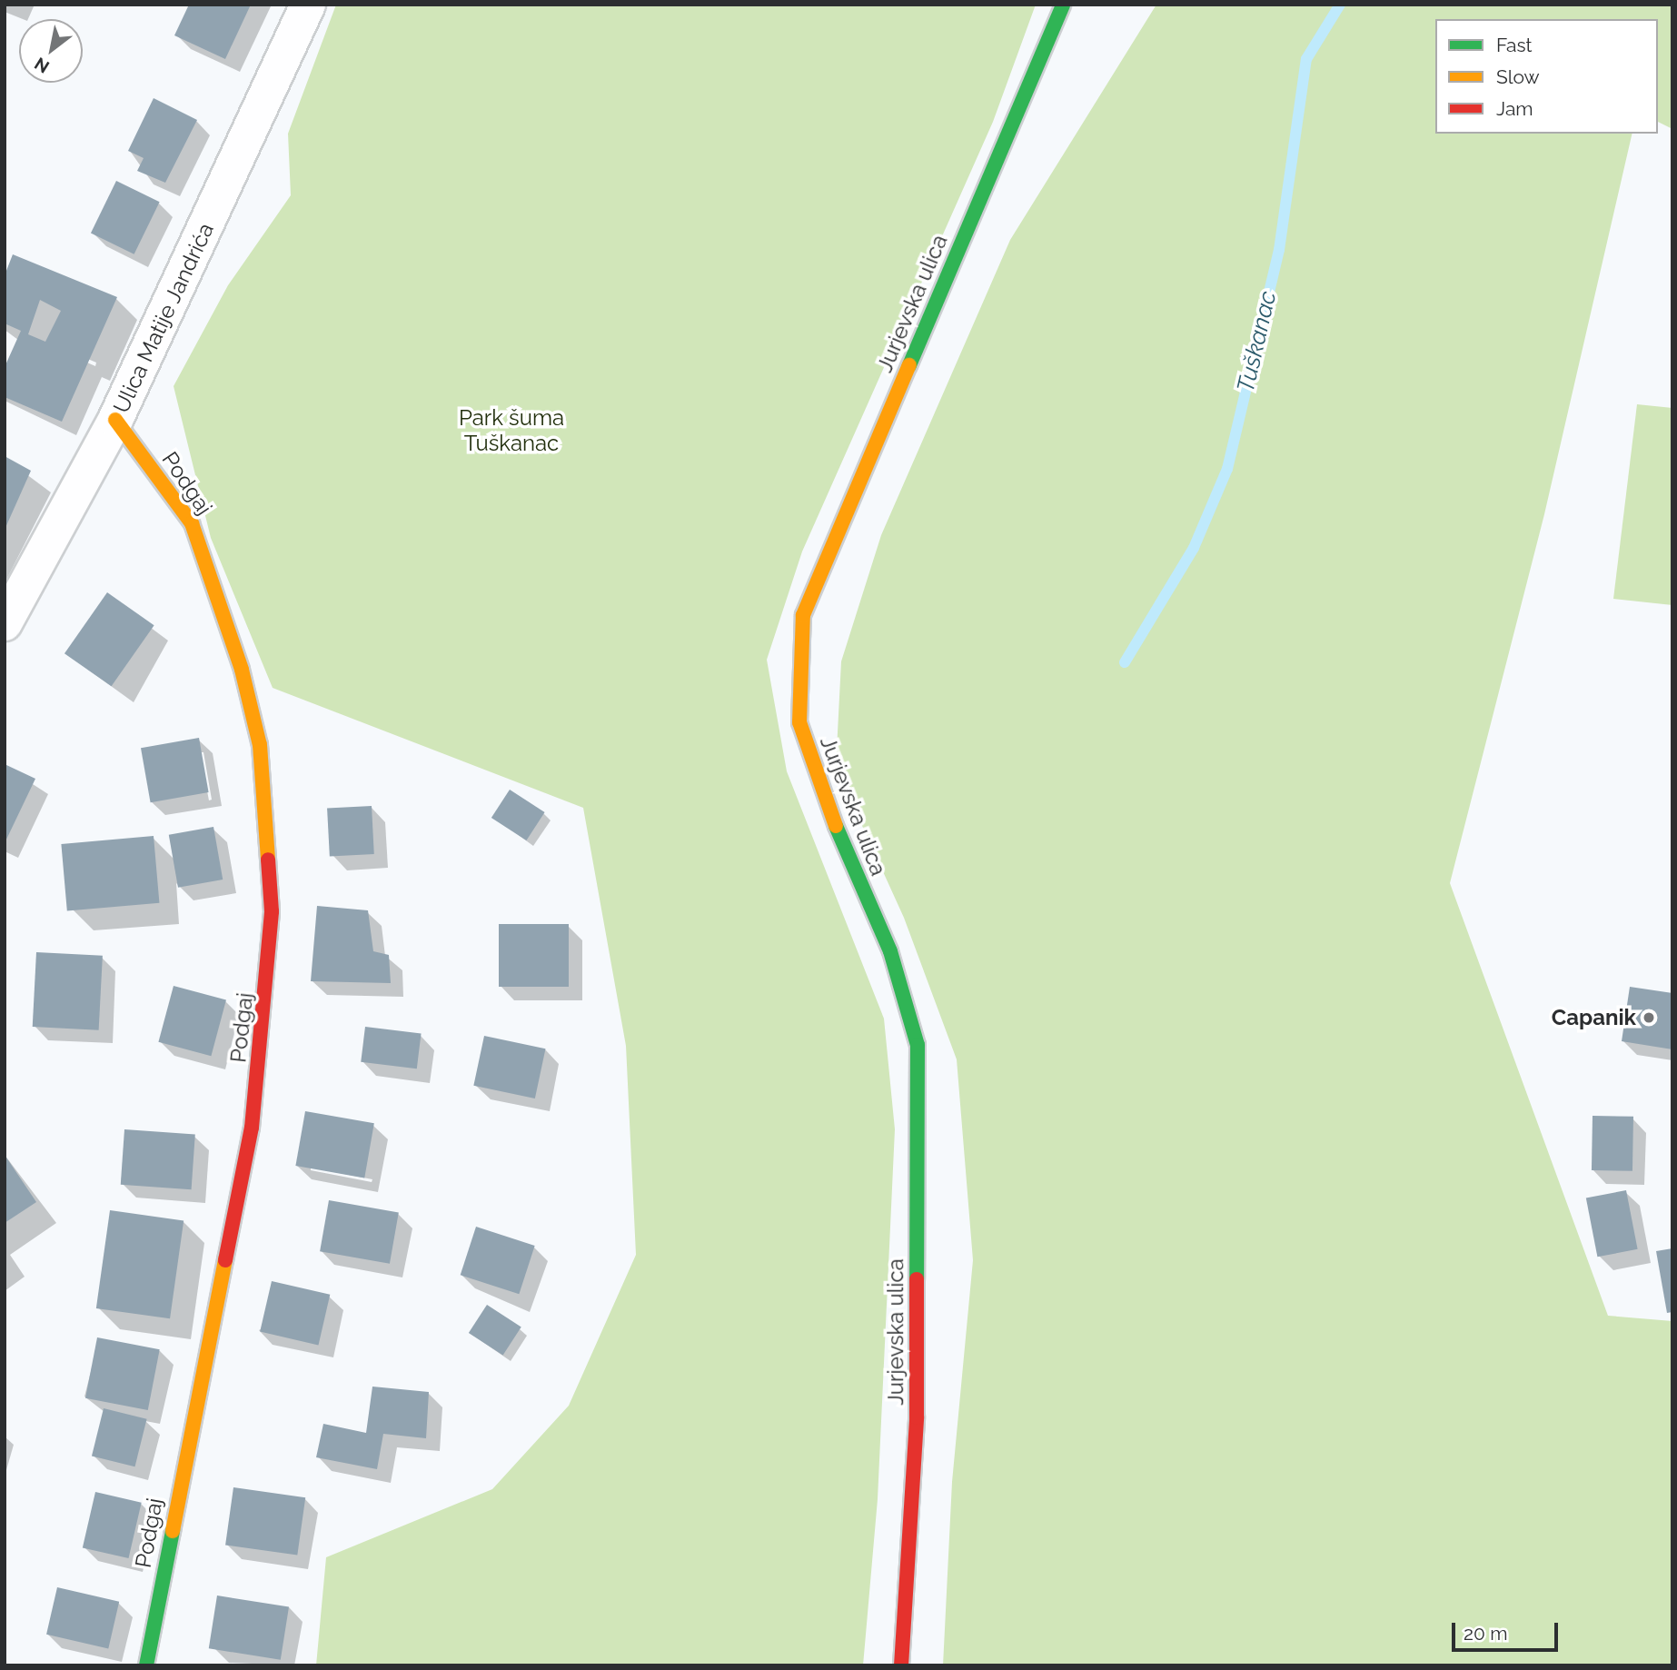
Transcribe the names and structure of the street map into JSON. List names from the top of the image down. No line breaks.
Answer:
{"streets":{"street":["Jurjevska ulica","Ulica Matije Jandrića","Podgaj"]},"crossings":[["Ulica Matije Jandrića","Podgaj"]],"water":["Tuškanac"],"parks":["Park šuma Tuškanac"],"places":["Capanik"],"legend":["Fast","Slow","Jam"],"scale_bar":"20 m","north":"bottom left"}
